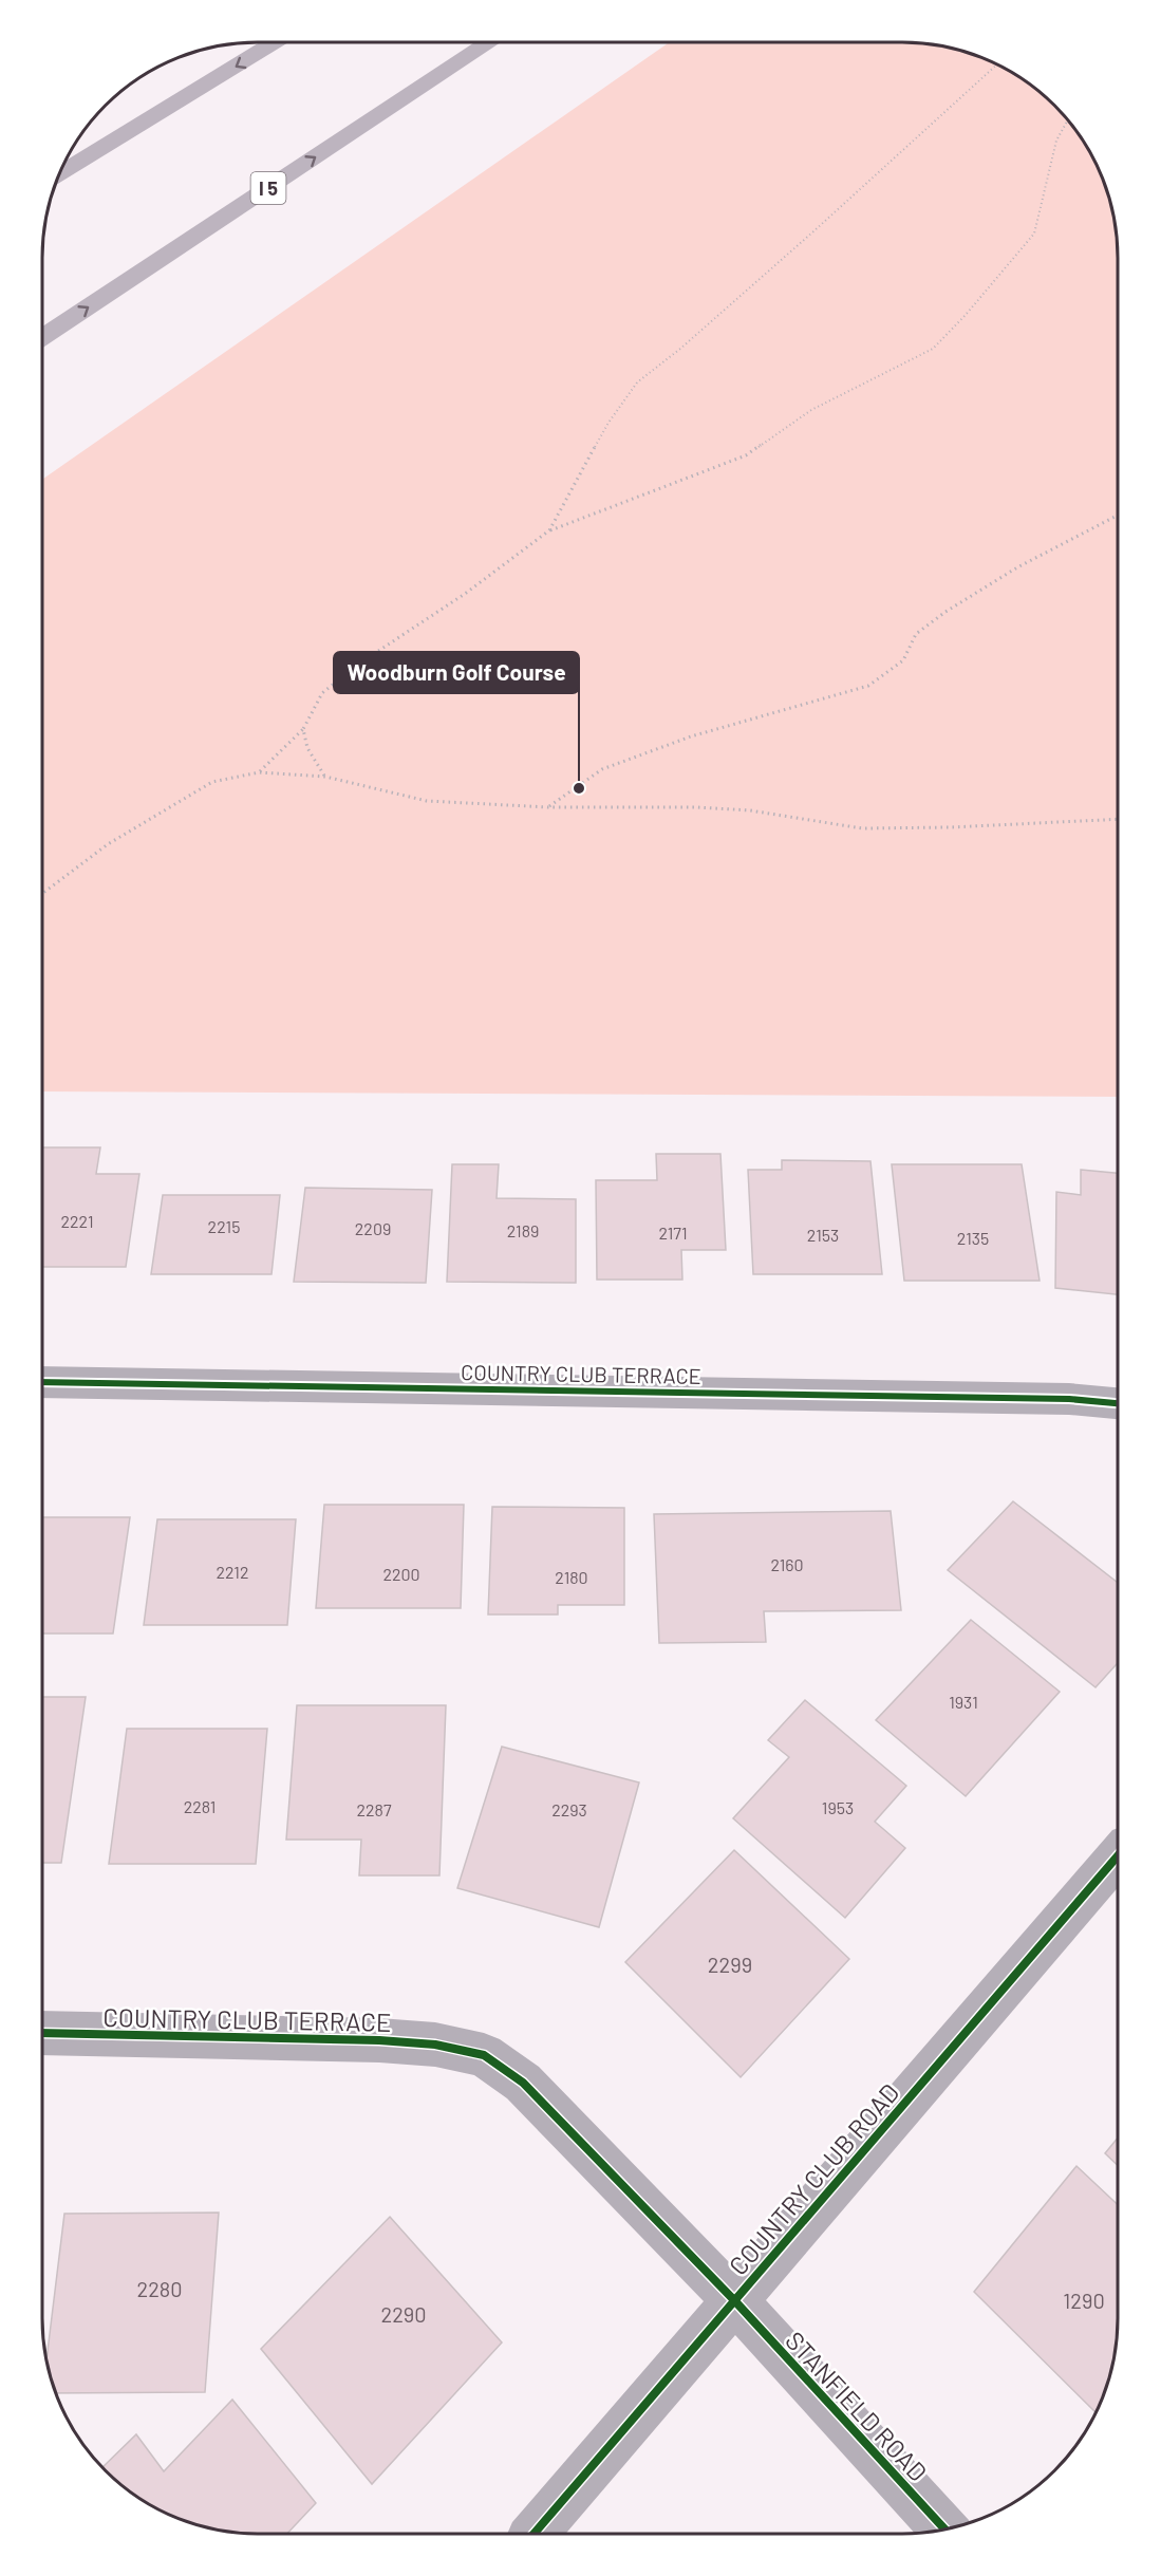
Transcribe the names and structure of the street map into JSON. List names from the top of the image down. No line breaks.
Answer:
{"streets":{"highway":["I 5"],"street":["COUNTRY CLUB TERRACE","COUNTRY CLUB ROAD","STANFIELD ROAD"]},"crossings":[["COUNTRY CLUB TERRACE","COUNTRY CLUB ROAD"],["COUNTRY CLUB TERRACE","STANFIELD ROAD"],["COUNTRY CLUB ROAD","STANFIELD ROAD"]],"places":["Woodburn Golf Course"],"house_numbers":["2221","2215","2209","2189","2171","2153","2135","2160","2212","2200","2180","1931","2281","1953","2287","2293","2299","2280","1290","2290"]}
